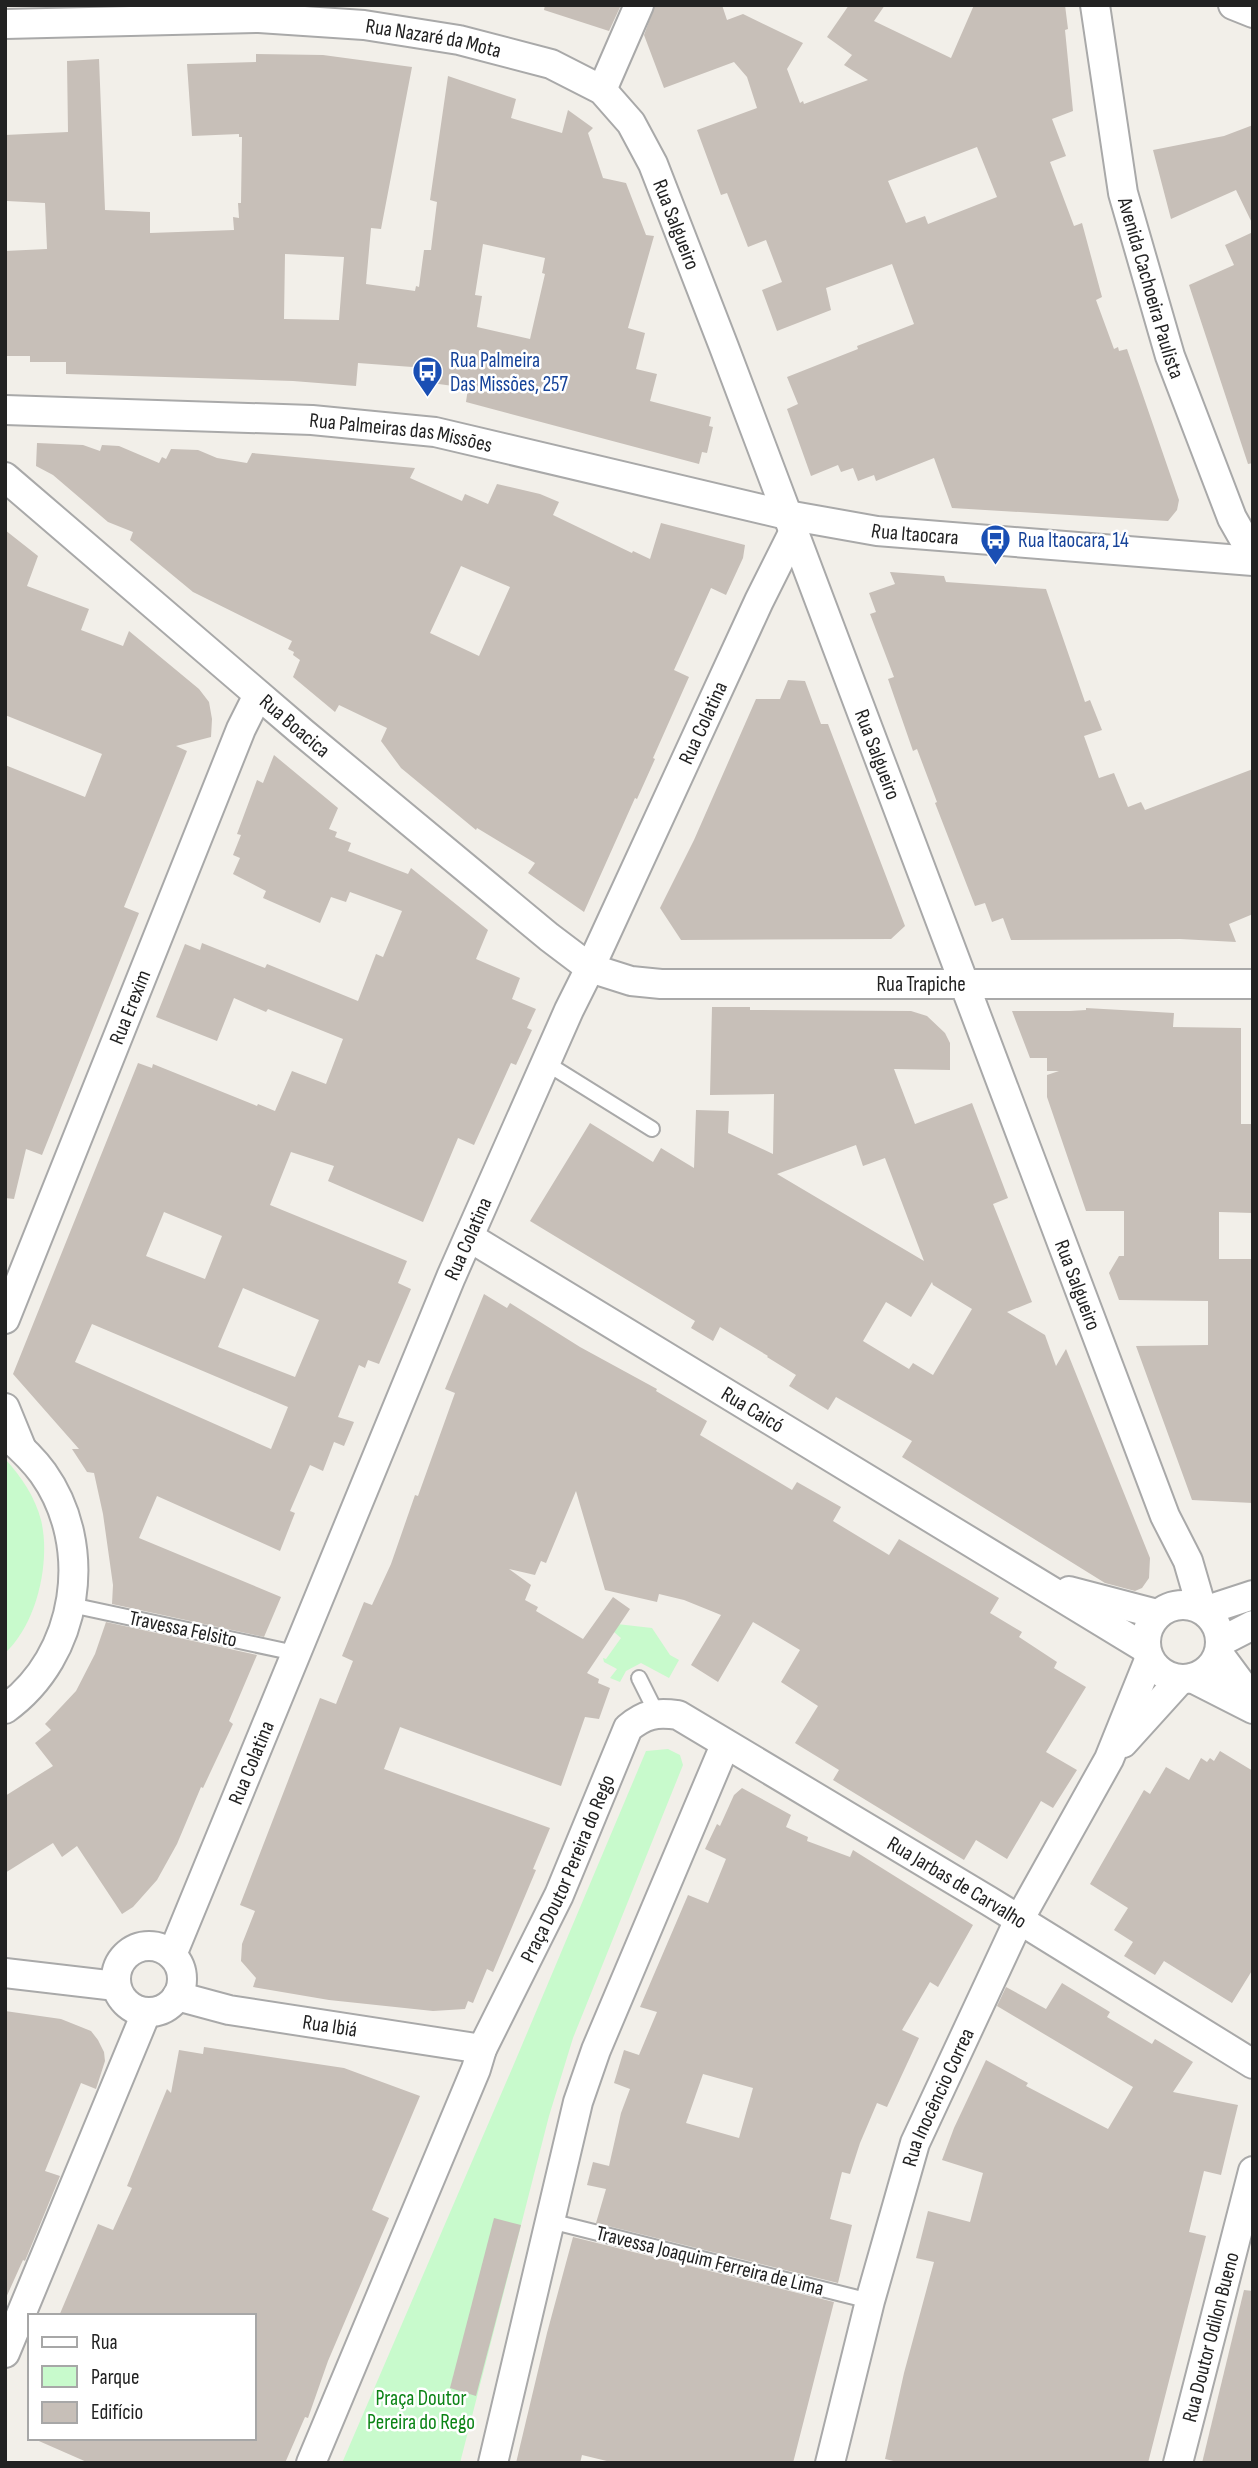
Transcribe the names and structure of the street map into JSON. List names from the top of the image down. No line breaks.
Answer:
{"streets":{"street":["Rua Nazaré da Mota","Rua Salgueiro","Avenida Cachoeira Paulista","Rua Palmeiras das Missões","Rua Itaocara","Rua Colatina","Rua Boacica","Rua Trapiche","Rua Erexim","Rua Caicó","Praça Doutor Pereira do Rego","Rua Jarbas de Carvalho","Rua Ibiá","Rua Inocêncio Correa","Rua Doutor Odilon Bueno"],"lane":["Travessa Felsito","Travessa Joaquim Ferreira de Lima"]},"crossings":[["Rua Nazaré da Mota","Rua Salgueiro"],["Rua Salgueiro","Rua Palmeiras das Missões"],["Rua Salgueiro","Rua Itaocara"],["Rua Salgueiro","Rua Colatina"],["Rua Salgueiro","Rua Trapiche"],["Rua Salgueiro","Rua Caicó"],["Rua Salgueiro","Rua Inocêncio Correa"],["Rua Palmeiras das Missões","Rua Itaocara"],["Rua Palmeiras das Missões","Rua Colatina"],["Rua Itaocara","Rua Colatina"],["Rua Colatina","Rua Boacica"],["Rua Colatina","Rua Trapiche"],["Rua Colatina","Rua Caicó"],["Rua Colatina","Travessa Felsito"],["Rua Colatina","Rua Ibiá"],["Rua Boacica","Rua Trapiche"],["Rua Boacica","Rua Erexim"],["Rua Caicó","Rua Inocêncio Correa"],["Praça Doutor Pereira do Rego","Rua Jarbas de Carvalho"],["Praça Doutor Pereira do Rego","Rua Ibiá"],["Rua Jarbas de Carvalho","Rua Inocêncio Correa"],["Rua Inocêncio Correa","Travessa Joaquim Ferreira de Lima"]],"parks":["Praça Doutor Pereira do Rego"],"places":{"bus stop":["Rua Palmeira Das Missões, 257","Rua Itaocara, 14"]},"legend":["Rua","Parque","Edifício"]}
